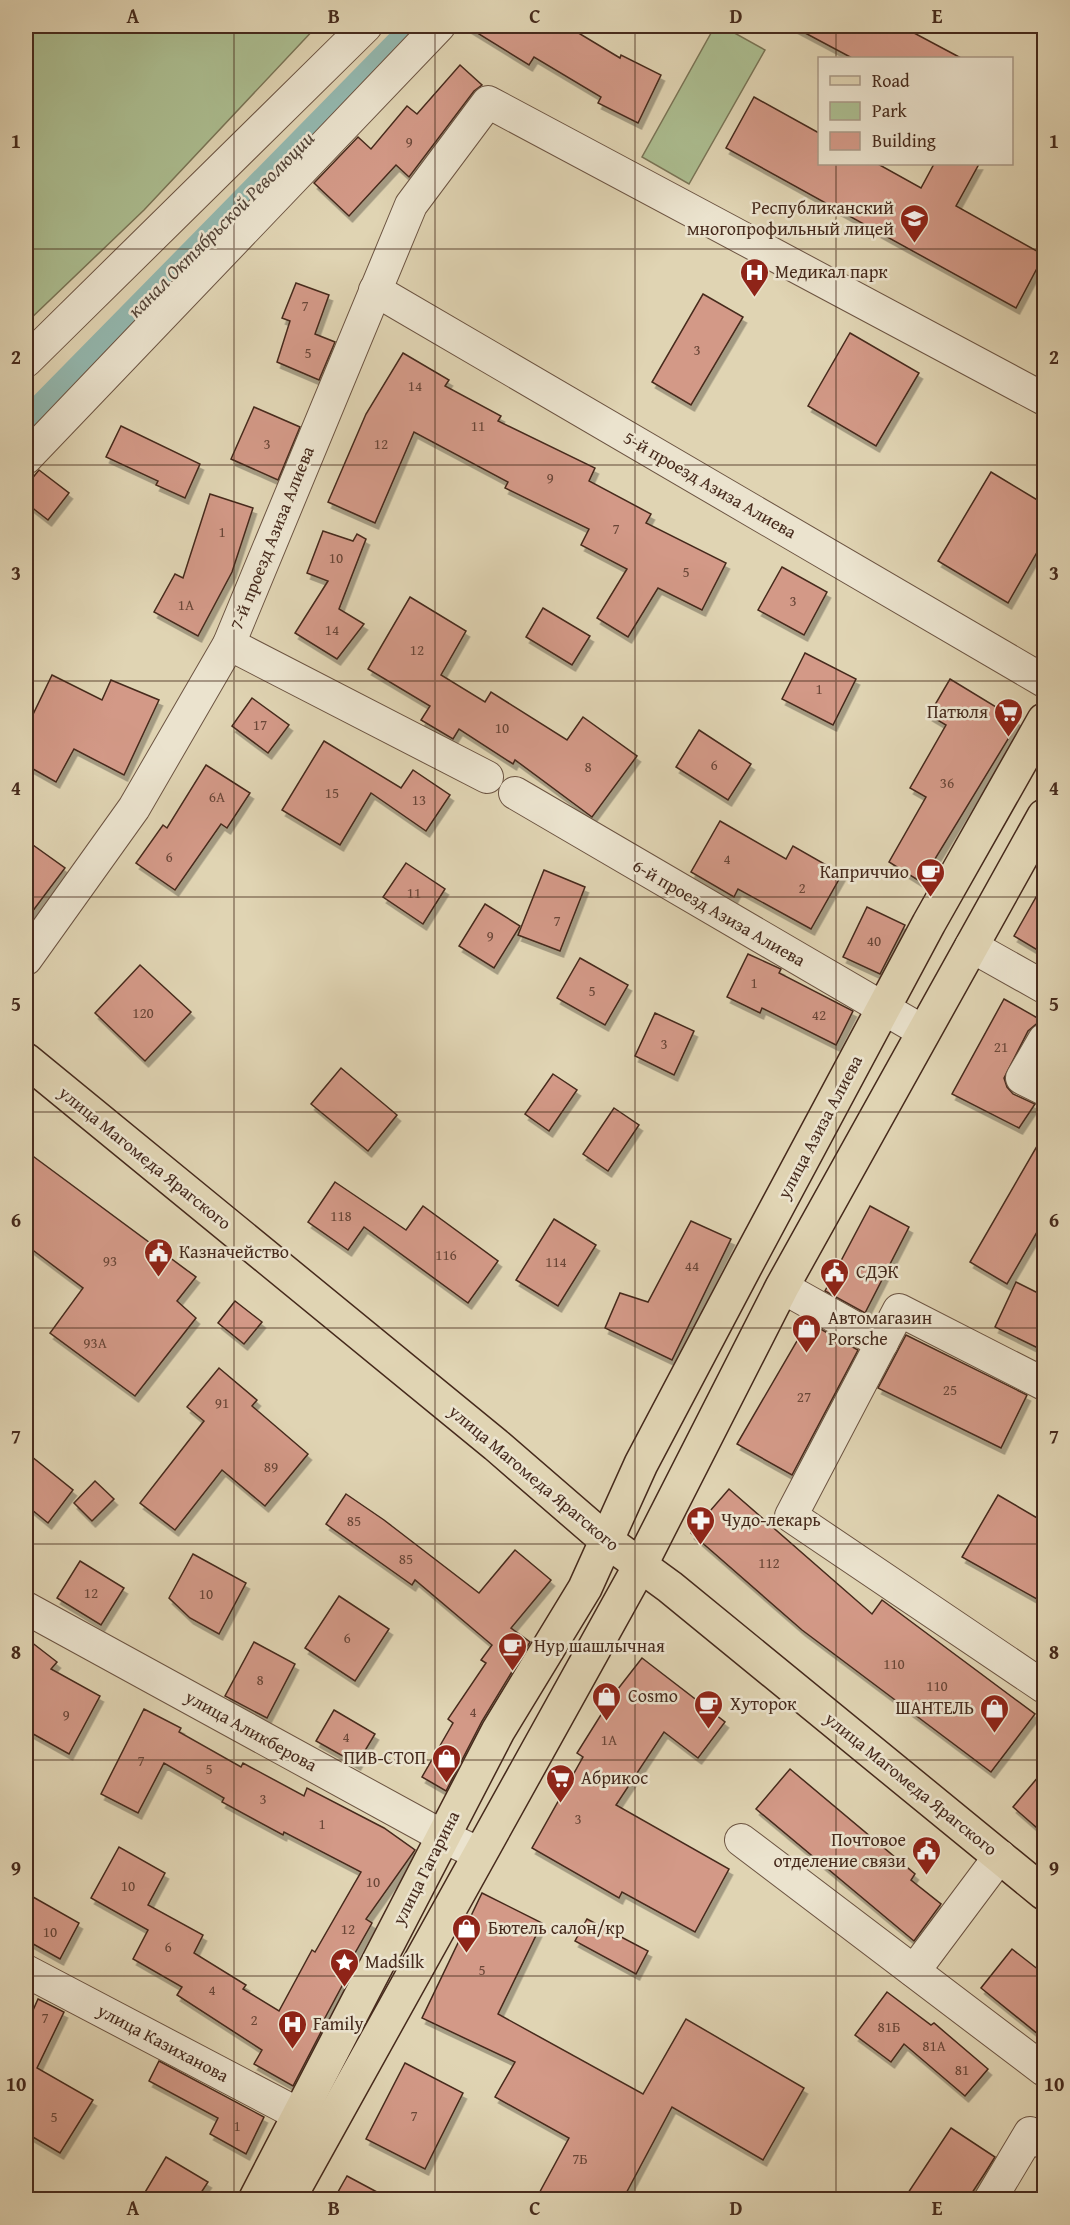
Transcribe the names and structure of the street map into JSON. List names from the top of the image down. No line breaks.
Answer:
{"streets":{"main road":["улица Азиза Алиева","улица Магомеда Ярагского","улица Гагарина"],"street":["5-й проезд Азиза Алиева","7-й проезд Азиза Алиева","6-й проезд Азиза Алиева","улица Аликберова","улица Казиханова"]},"crossings":[["5-й проезд Азиза Алиева","7-й проезд Азиза Алиева"],["6-й проезд Азиза Алиева","улица Азиза Алиева"],["улица Азиза Алиева","улица Магомеда Ярагского"],["улица Азиза Алиева","улица Гагарина"],["улица Магомеда Ярагского","улица Гагарина"],["улица Аликберова","улица Гагарина"],["улица Гагарина","улица Казиханова"]],"water":["канал Октябрьской Революции"],"places":{"school or university":["Республиканский многопрофильный лицей"],"hospital":["Медикал парк","Family"],"supermarket":["Патюля","Абрикос"],"cafe":["Каприччио","Нур шашлычная","Хуторок"],"public building":["Казначейство","СДЭК","Почтовое отделение связи"],"shop":["Автомагазин Porsche","Cosmo","ШАНТЕЛЬ","ПИВ-СТОП","Бютель салон/кр"],"pharmacy":["Чудо-лекарь"],"place":["Madsilk"]},"house_numbers":["9","7","3","5","14","11","3","12","9","7","1","10","5","3","1А","14","12","1","17","10","6","8","36","15","6А","13","6","4","2","11","7","9","40","1","5","120","42","3","21","118","116","93","114","44","93А","25","27","91","89","85","85","112","12","10","6","110","8","110","4","9","4","1А","7","5","3","3","1","10","10","12","10","6","5","4","7","2","81Б","81А","81","7","5","1","7Б"],"legend":["Road","Park","Building"],"grid":{"columns":["A","B","C","D","E"],"rows":["1","2","3","4","5","6","7","8","9","10"]}}
